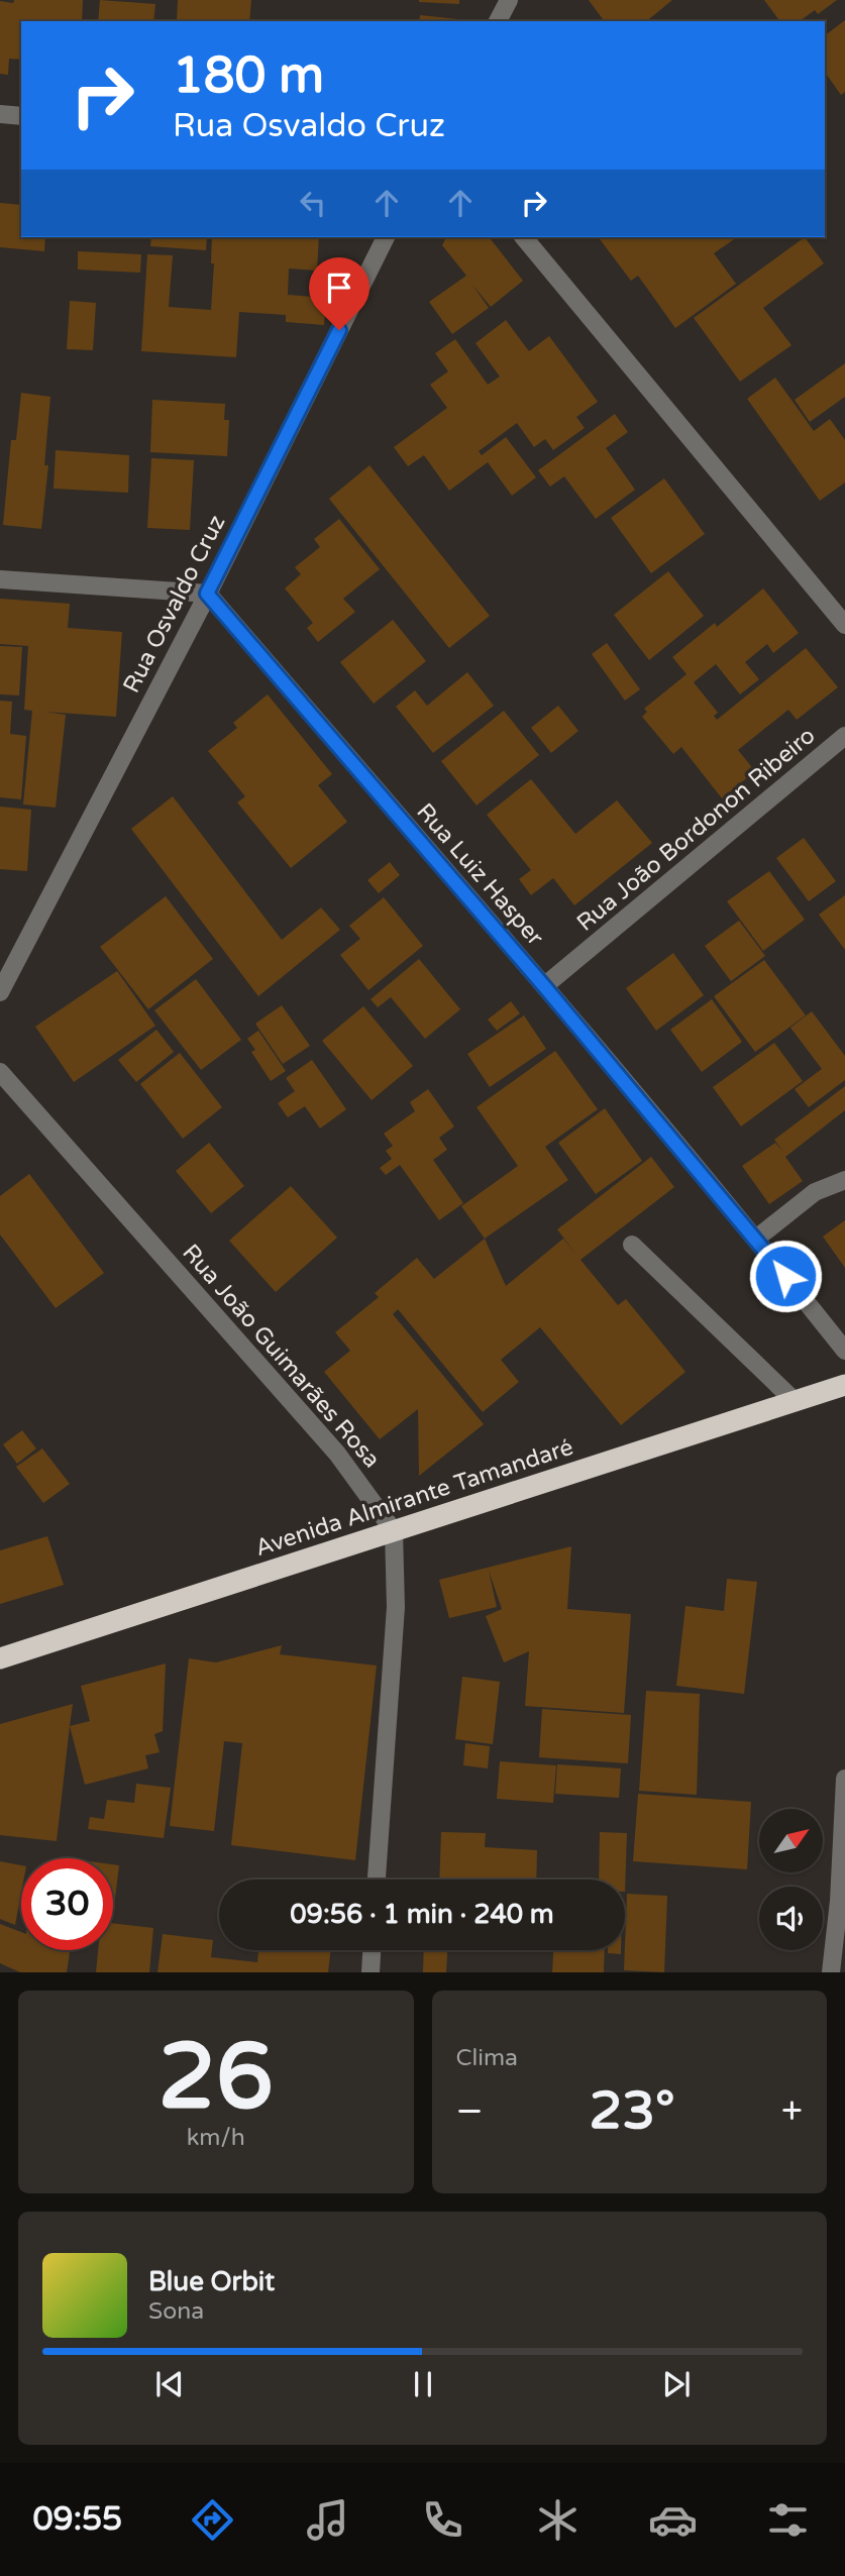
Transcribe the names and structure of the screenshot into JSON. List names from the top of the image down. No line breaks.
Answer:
{"streets":{"highway":["Avenida Almirante Tamandaré"],"street":["Rua Osvaldo Cruz","Rua João Bordonon Ribeiro","Rua Luiz Hasper","Rua João Guimarães Rosa"]},"crossings":[["Rua Osvaldo Cruz","Rua Luiz Hasper"],["Rua João Bordonon Ribeiro","Rua Luiz Hasper"],["Rua João Guimarães Rosa","Avenida Almirante Tamandaré"]],"north":"top right","page":{"turn":["180 m","Rua Osvaldo Cruz"],"limit":"30","trip":"09:56 · 1 min · 240 m","tile":[["26","km/h"],"Clima"],"heat":["−","23°","+"],"song":["Blue Orbit","Sona"],"tabs":"09:55"}}
